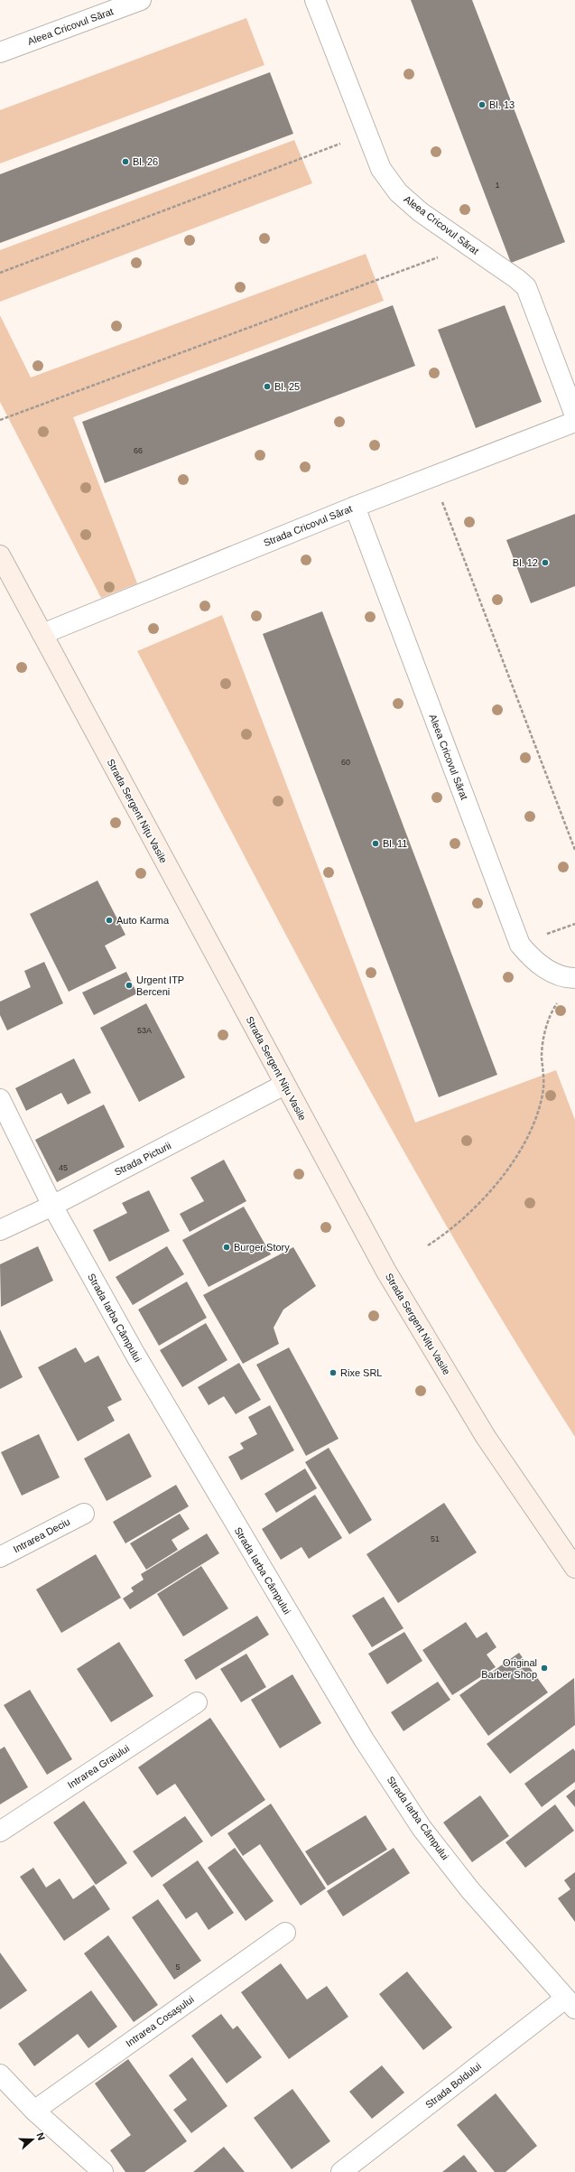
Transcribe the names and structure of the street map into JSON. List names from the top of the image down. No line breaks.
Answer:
{"streets":{"main road":["Strada Sergent Nițu Vasile"],"street":["Aleea Cricovul Sărat","Strada Cricovul Sărat","Strada Picturii","Strada Iarba Câmpului","Intrarea Deciu","Intrarea Graiului","Intrarea Cosașului","Strada Boldului"]},"crossings":[["Aleea Cricovul Sărat","Strada Cricovul Sărat"],["Strada Cricovul Sărat","Strada Sergent Nițu Vasile"],["Strada Sergent Nițu Vasile","Strada Picturii"],["Strada Picturii","Strada Iarba Câmpului"],["Strada Iarba Câmpului","Strada Boldului"]],"places":["Bl. 13","Bl. 26","Bl. 25","Bl. 12","Bl. 11","Auto Karma","Urgent ITP Berceni","Burger Story","Rixe SRL","Original Barber Shop"],"house_numbers":["1","66","60","53A","45","51","5"],"north":"right"}
